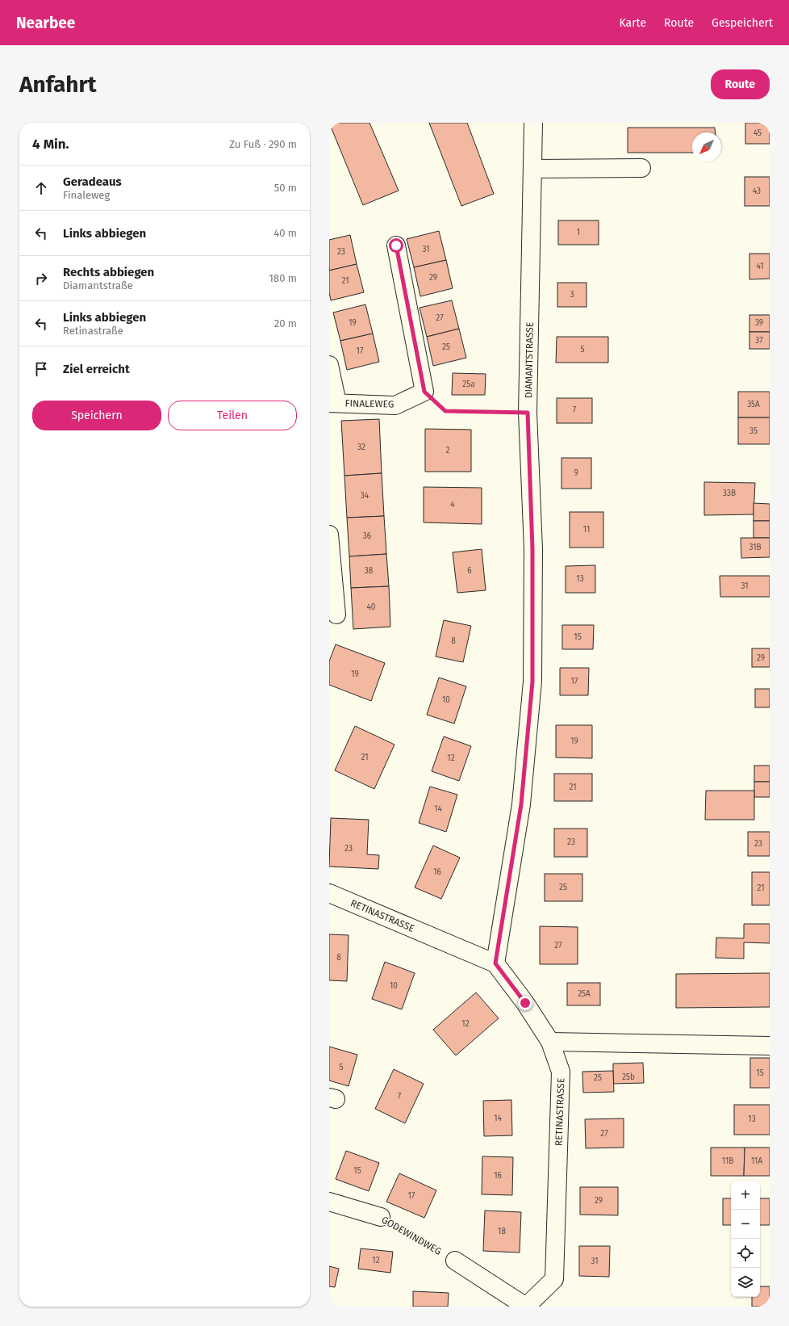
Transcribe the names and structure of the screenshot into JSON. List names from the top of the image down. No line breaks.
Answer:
{"streets":{"street":["DIAMANTSTRASSE","FINALEWEG","RETINASTRASSE","GODEWINDWEG"]},"crossings":[["DIAMANTSTRASSE","RETINASTRASSE"],["RETINASTRASSE","GODEWINDWEG"]],"house_numbers":["45","43","1","31","23","41","29","21","3","27","19","39","37","25","5","17","25a","35A","7","35","32","2","9","33B","34","4","11","36","31B","38","6","13","31","40","15","8","29","19","17","10","19","21","12","21","14","23","23","23","16","25","21","27","8","10","25A","12","5","15","25b","25","7","14","13","27","11B","11A","15","16","17","29","18","12","31"],"north":"bottom left","page":{"header":"Nearbee","nav":["Karte","Route","Gespeichert"],"buttons":["Route",["Speichern","Teilen"]],"title":"Anfahrt","heading":["4 Min.","Zu Fuß · 290 m"],"list":[["Geradeaus","Finaleweg","50 m"],["Links abbiegen","40 m"],["Rechts abbiegen","Diamantstraße","180 m"],["Links abbiegen","Retinastraße","20 m"],"Ziel erreicht"],"map_buttons":["+","−"]}}
